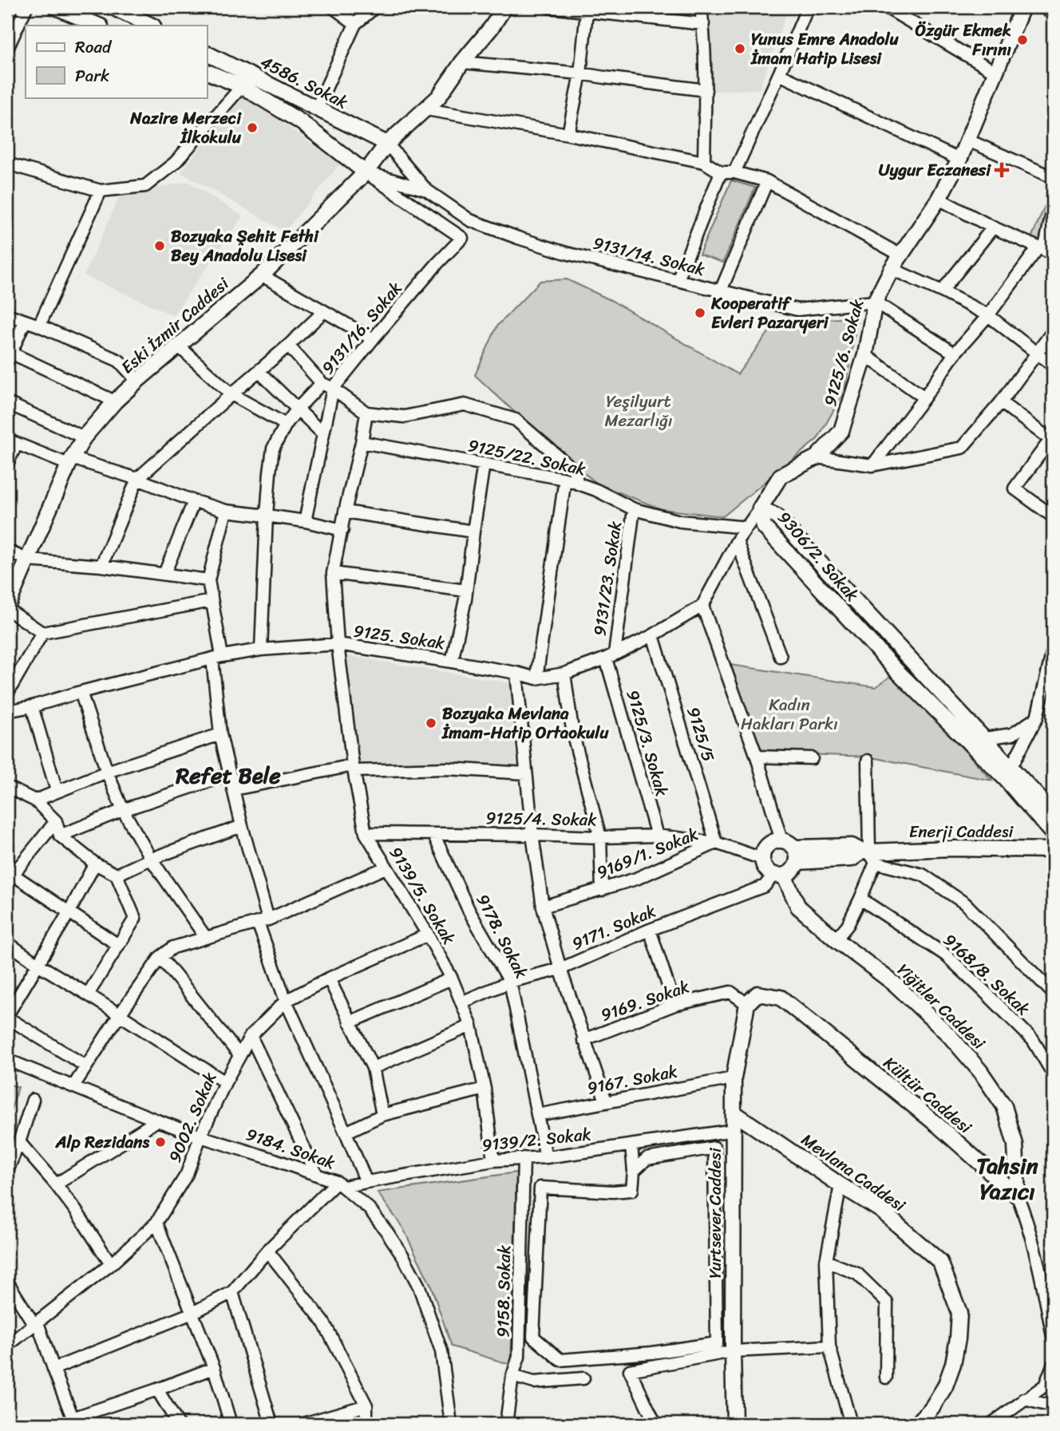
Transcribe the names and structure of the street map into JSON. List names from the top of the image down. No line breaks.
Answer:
{"streets":{"main road":["4586. Sokak","Eski İzmir Caddesi","9125/6. Sokak","9306/2. Sokak","Enerji Caddesi","Yiğitler Caddesi","Kültür Caddesi","Mevlana Caddesi","Yurtsever Caddesi"],"street":["9131/14. Sokak","9131/16. Sokak","9125/22. Sokak","9131/23. Sokak","9125. Sokak","9125/5","9125/3. Sokak","9125/4. Sokak","9169/1. Sokak","9139/5. Sokak","9171. Sokak","9178. Sokak","9168/8. Sokak","9169. Sokak","9167. Sokak","9002. Sokak","9139/2. Sokak","9184. Sokak","9158. Sokak"]},"crossings":[["4586. Sokak","9131/14. Sokak"],["4586. Sokak","Eski İzmir Caddesi"],["4586. Sokak","9131/16. Sokak"],["9131/14. Sokak","Eski İzmir Caddesi"],["9131/14. Sokak","9131/16. Sokak"],["9131/14. Sokak","9125/6. Sokak"],["Eski İzmir Caddesi","9131/16. Sokak"],["9125/6. Sokak","9125/22. Sokak"],["9125/6. Sokak","9306/2. Sokak"],["9125/22. Sokak","9131/23. Sokak"],["9125/22. Sokak","9139/5. Sokak"],["9131/23. Sokak","9125. Sokak"],["9131/23. Sokak","9125/3. Sokak"],["9125. Sokak","9125/5"],["9125. Sokak","9125/3. Sokak"],["9125. Sokak","9139/5. Sokak"],["9125/5","9125/4. Sokak"],["9125/5","9169/1. Sokak"],["9125/3. Sokak","9125/4. Sokak"],["9125/4. Sokak","9169/1. Sokak"],["9125/4. Sokak","9139/5. Sokak"],["9125/4. Sokak","9178. Sokak"],["Enerji Caddesi","9169/1. Sokak"],["Enerji Caddesi","9171. Sokak"],["Enerji Caddesi","Yiğitler Caddesi"],["9169/1. Sokak","9171. Sokak"],["9169/1. Sokak","Yiğitler Caddesi"],["9139/5. Sokak","9171. Sokak"],["9139/5. Sokak","9002. Sokak"],["9139/5. Sokak","9139/2. Sokak"],["9171. Sokak","9178. Sokak"],["9171. Sokak","Yiğitler Caddesi"],["9178. Sokak","9167. Sokak"],["9178. Sokak","9139/2. Sokak"],["9169. Sokak","Kültür Caddesi"],["9169. Sokak","Yurtsever Caddesi"],["Yiğitler Caddesi","Kültür Caddesi"],["9167. Sokak","Yurtsever Caddesi"],["Kültür Caddesi","Yurtsever Caddesi"],["9002. Sokak","9184. Sokak"],["9139/2. Sokak","9184. Sokak"],["9139/2. Sokak","Yurtsever Caddesi"],["9139/2. Sokak","9158. Sokak"],["Mevlana Caddesi","Yurtsever Caddesi"]],"districts":["Refet Bele","Tahsin Yazıcı"],"parks":["Yeşilyurt Mezarlığı","Kadın Hakları Parkı"],"places":{"other":["Özgür Ekmek Fırını","Yunus Emre Anadolu İmam Hatip Lisesi","Nazire Merzeci İlkokulu","Bozyaka Şehit Fethi Bey Anadolu Lisesi","Kooperatif Evleri Pazaryeri","Bozyaka Mevlana İmam-Hatip Ortaokulu","Alp Rezidans"],"health":["Uygur Eczanesi"]},"legend":["Road","Park"]}
